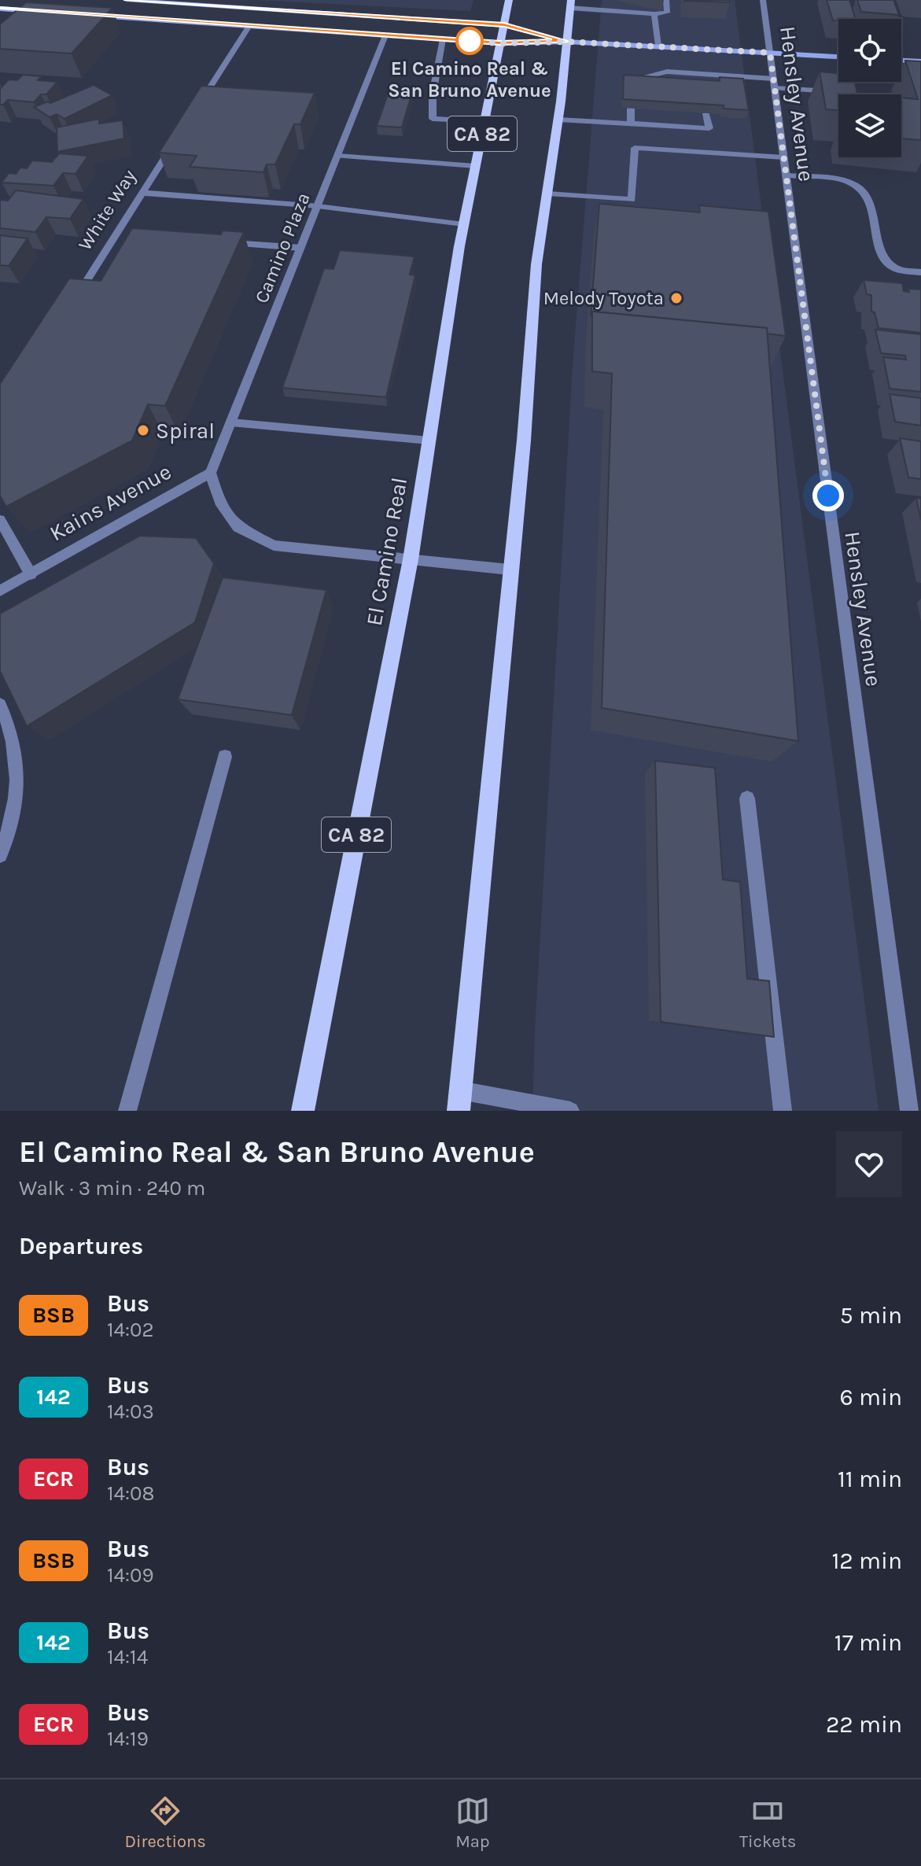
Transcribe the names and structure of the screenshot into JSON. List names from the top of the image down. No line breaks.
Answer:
{"streets":{"main road":["CA 82","El Camino Real"],"street":["Hensley Avenue","White Way","Camino Plaza","Kains Avenue"]},"crossings":[["Camino Plaza","Kains Avenue"]],"places":["El Camino Real & San Bruno Avenue","Melody Toyota","Spiral"],"lines":["bus line BSB"],"page":{"heading":[["El Camino Real & San Bruno Avenue","Walk · 3 min · 240 m"],"Departures"],"list":[{"mark":"BSB","name":"Bus","note":"14:02","value":"5 min"},{"mark":"142","name":"Bus","note":"14:03","value":"6 min"},{"mark":"ECR","name":"Bus","note":"14:08","value":"11 min"},{"mark":"BSB","name":"Bus","note":"14:09","value":"12 min"},{"mark":"142","name":"Bus","note":"14:14","value":"17 min"},{"mark":"ECR","name":"Bus","note":"14:19","value":"22 min"}],"tabs":["Directions","Map","Tickets"]}}
